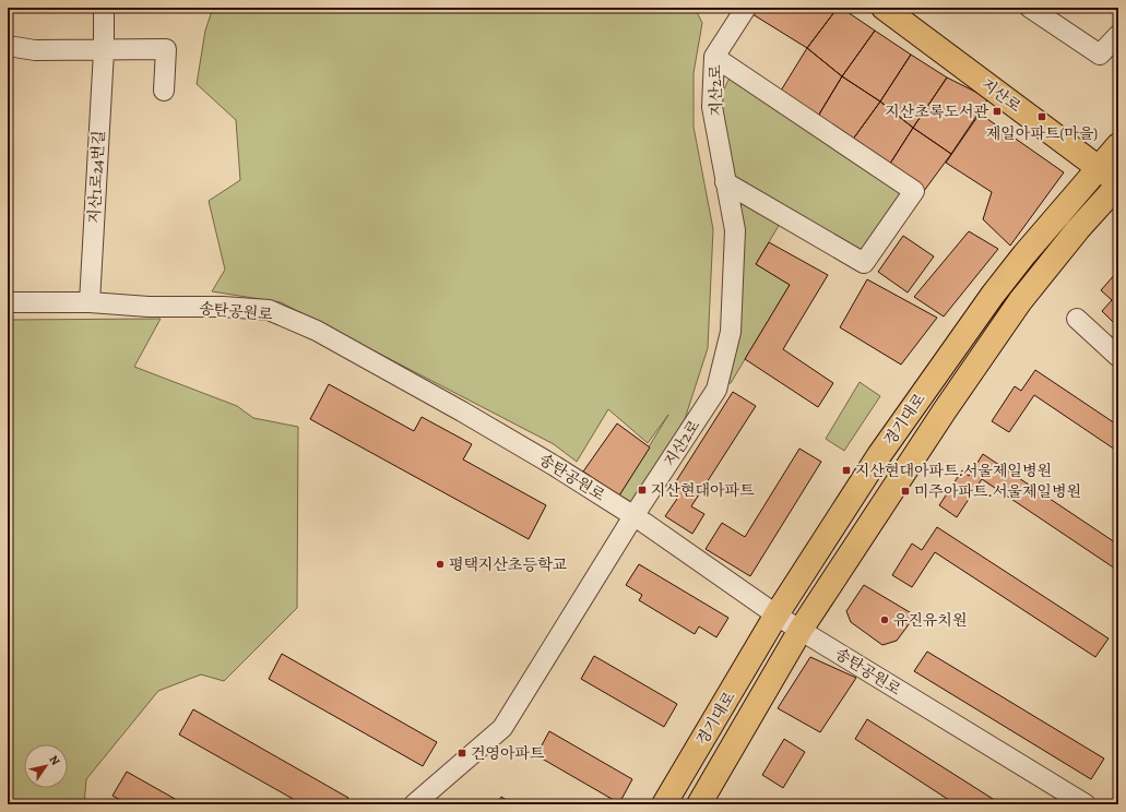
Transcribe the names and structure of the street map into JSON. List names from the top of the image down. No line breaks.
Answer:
{"streets":{"main road":["지산로","경기대로"],"street":["지산2로","지산1로24번길","송탄공원로"]},"crossings":[["지산2로","송탄공원로"],["지산로","경기대로"],["지산1로24번길","송탄공원로"],["송탄공원로","경기대로"]],"places":{"transit":["지산초록도서관","제일아파트(마을)","지산현대아파트.서울제일병원","지산현대아파트","미주아파트.서울제일병원","건영아파트"],"other":["평택지산초등학교","유진유치원"]},"north":"top right"}
